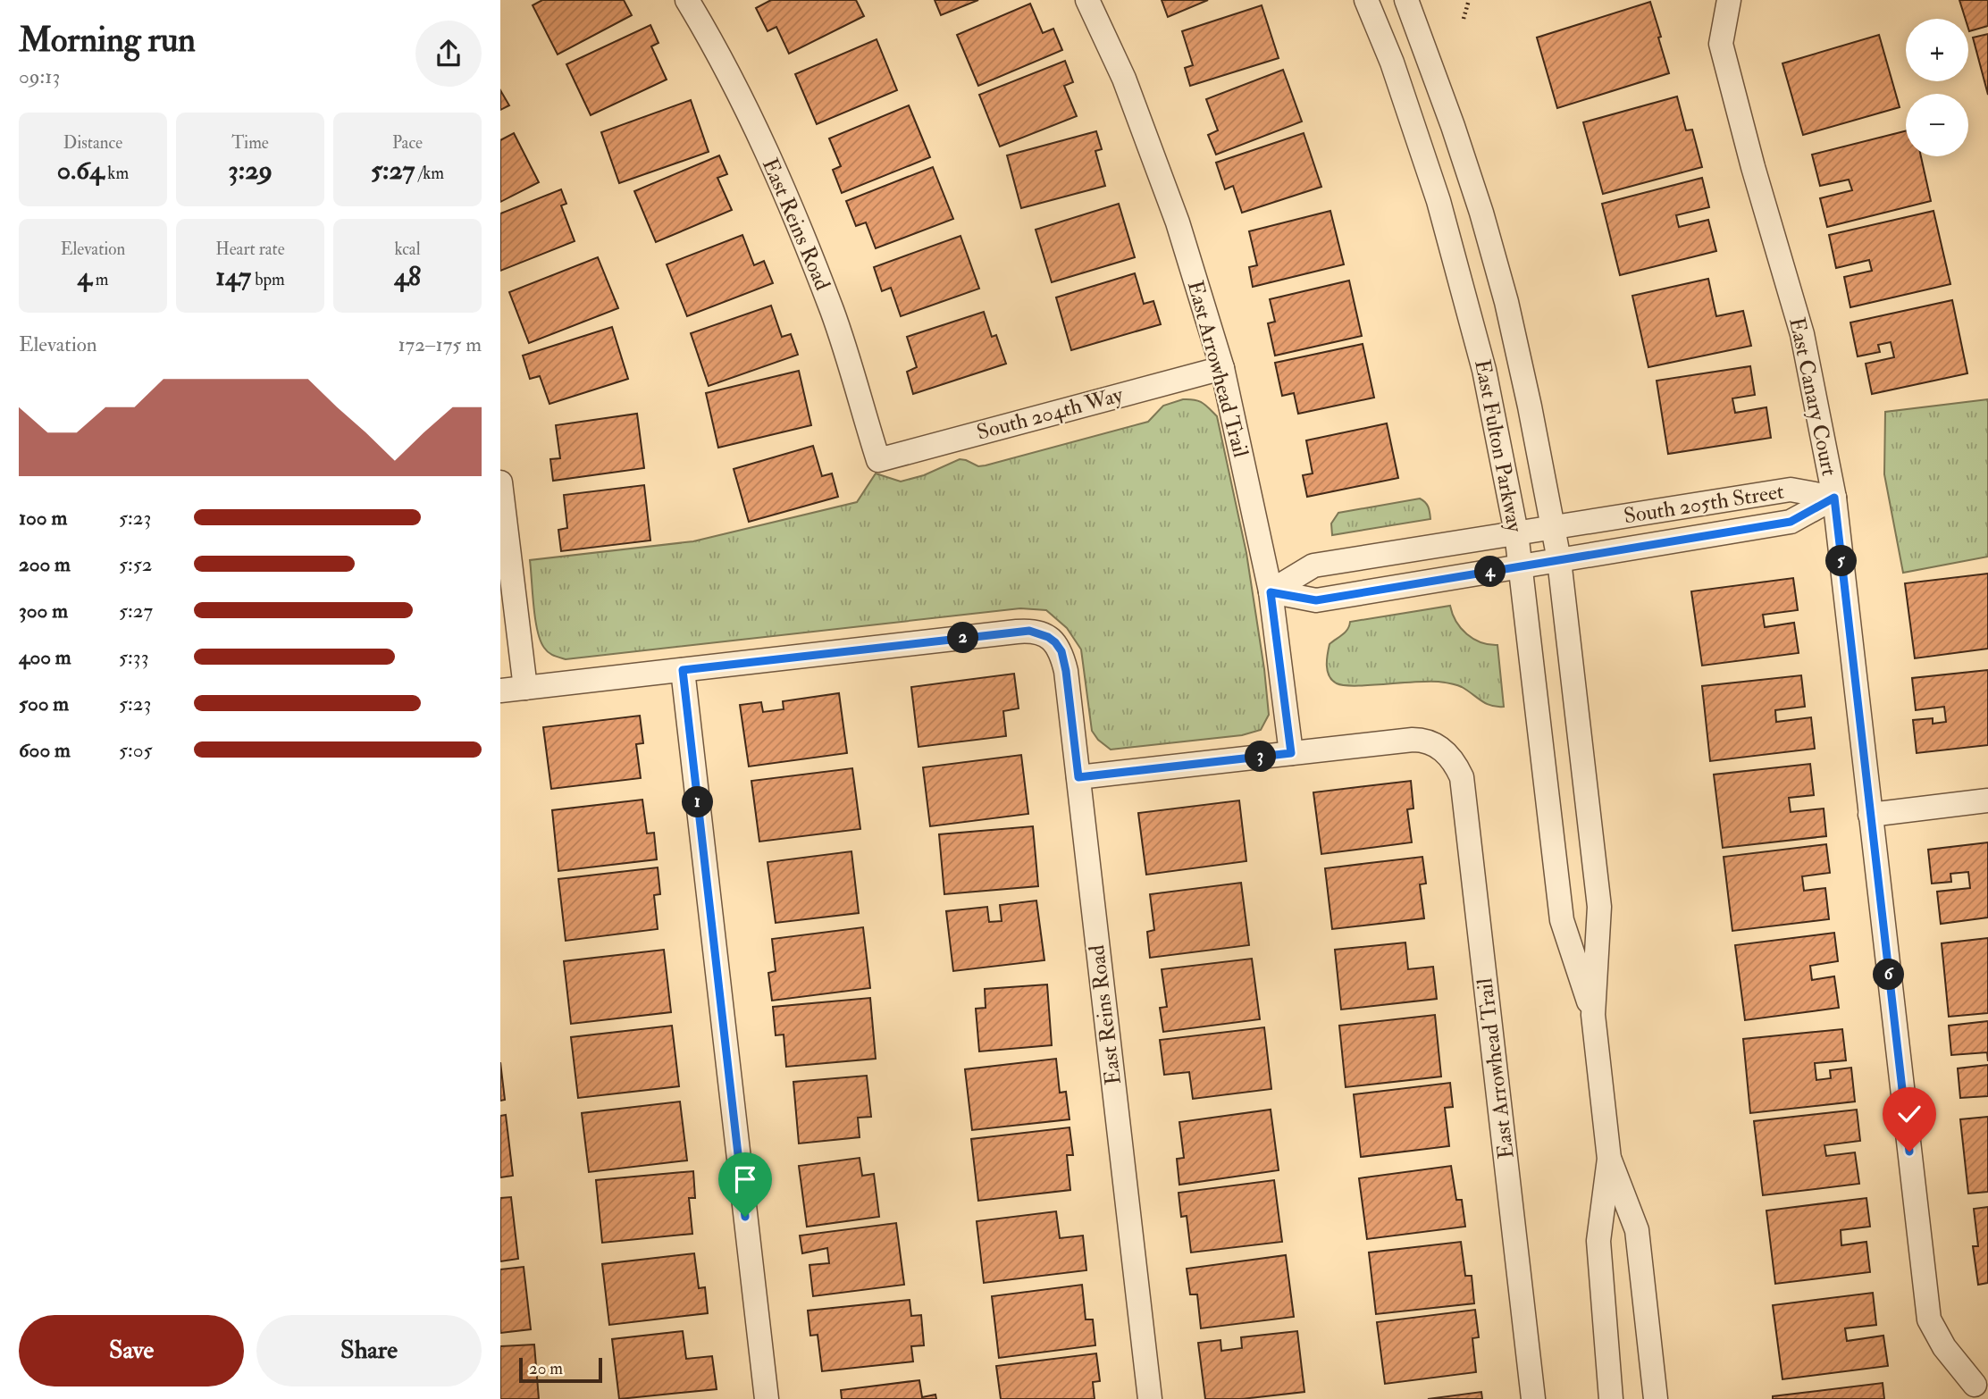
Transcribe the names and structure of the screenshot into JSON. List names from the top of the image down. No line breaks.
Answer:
{"streets":{"street":["East Reins Road","East Arrowhead Trail","East Canary Court","South 204th Way","East Fulton Parkway","South 205th Street"]},"crossings":[["East Reins Road","South 204th Way"],["East Arrowhead Trail","South 204th Way"],["East Arrowhead Trail","South 205th Street"],["East Canary Court","South 205th Street"],["East Fulton Parkway","South 205th Street"]],"scale_bar":"20 m","page":{"heading":["Morning run","09:13"],"map_buttons":["+","−"],"stats":[["Distance","0.64 km"],["Time","3:29"],["Pace","5:27 /km"],["Elevation","4 m"],["Heart rate","147 bpm"],["kcal","48"]],"chart":["Elevation","172–175 m"],"list":[{"name":"100 m","note":"5:23"},{"name":"200 m","note":"5:52"},{"name":"300 m","note":"5:27"},{"name":"400 m","note":"5:33"},{"name":"500 m","note":"5:23"},{"name":"600 m","note":"5:05"}],"pins":["5","4","2","3","1","6"],"buttons":["Save","Share"],"scale":"20 m"}}
